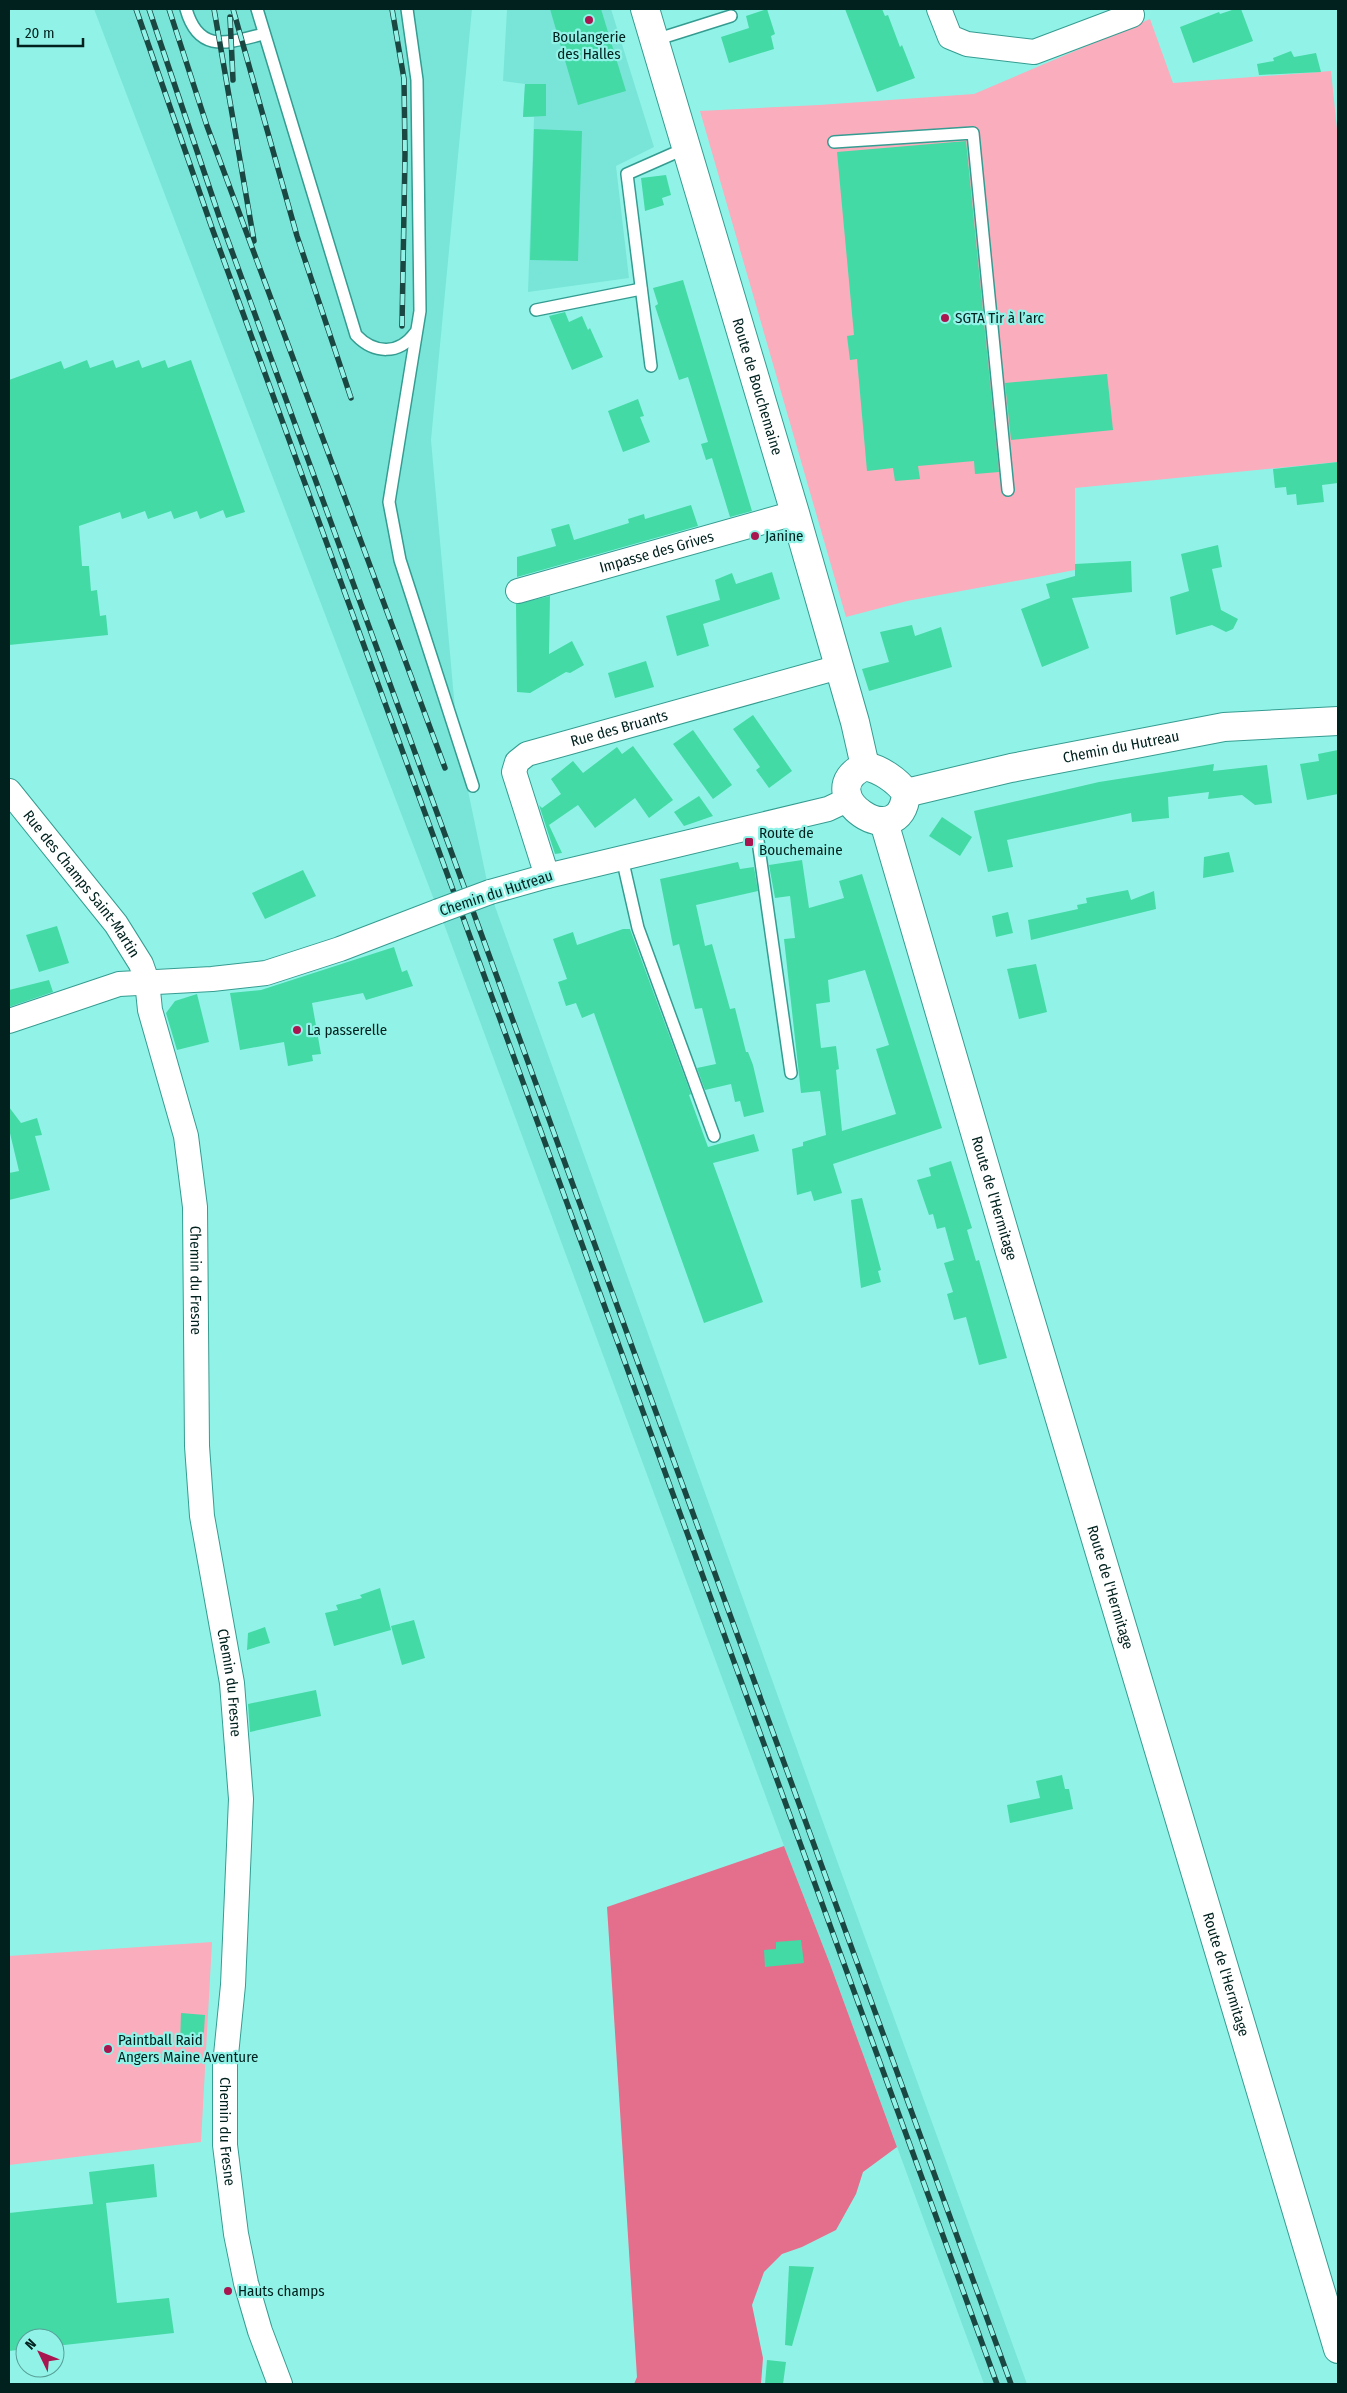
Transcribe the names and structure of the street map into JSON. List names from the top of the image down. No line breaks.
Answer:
{"streets":{"street":["Route de Bouchemaine","Impasse des Grives","Rue des Bruants","Chemin du Hutreau","Rue des Champs Saint-Martin","Route de l'Hermitage","Chemin du Fresne"]},"crossings":[["Route de Bouchemaine","Impasse des Grives"],["Route de Bouchemaine","Rue des Bruants"],["Route de Bouchemaine","Chemin du Hutreau"],["Route de Bouchemaine","Route de l'Hermitage"],["Rue des Bruants","Chemin du Hutreau"],["Chemin du Hutreau","Rue des Champs Saint-Martin"],["Chemin du Hutreau","Route de l'Hermitage"],["Chemin du Hutreau","Chemin du Fresne"],["Rue des Champs Saint-Martin","Chemin du Fresne"]],"places":{"other":["Boulangerie des Halles","SGTA Tir à l’arc","Janine","La passerelle","Paintball Raid Angers Maine Aventure","Hauts champs"],"transit":["Route de Bouchemaine"]},"scale_bar":"20 m","north":"top left"}
